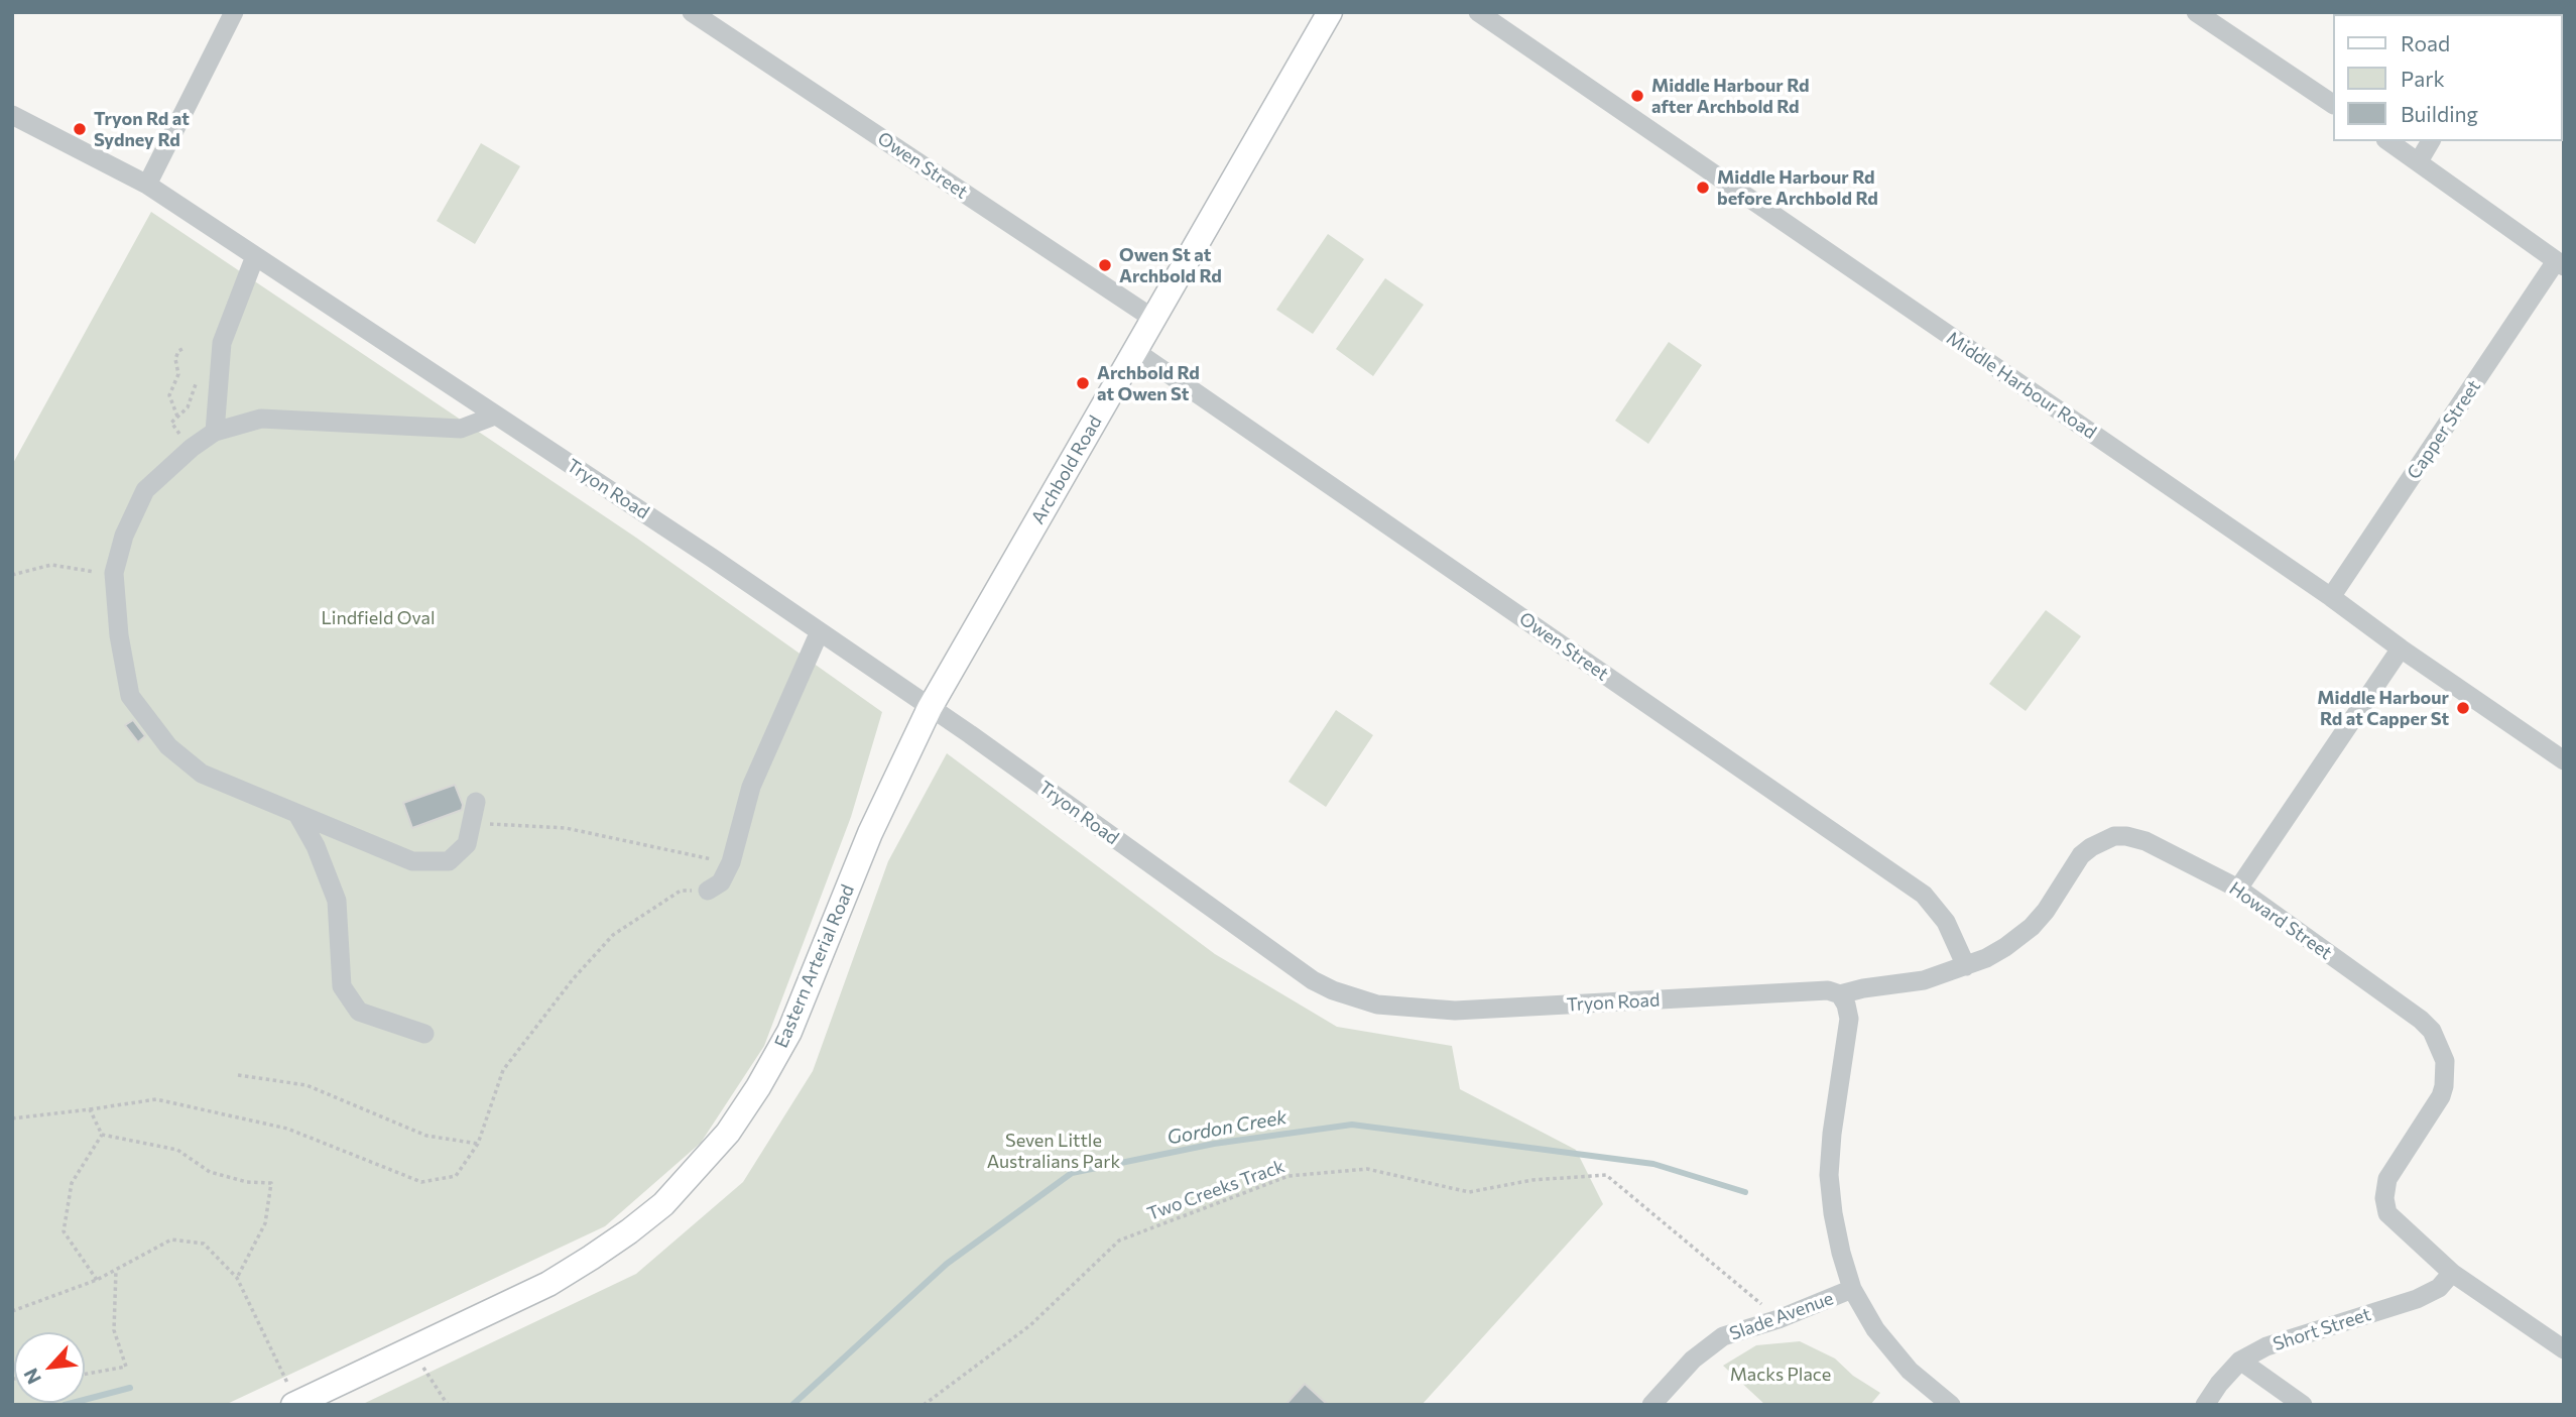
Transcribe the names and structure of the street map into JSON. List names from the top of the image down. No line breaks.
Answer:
{"streets":{"main road":["Archbold Road","Eastern Arterial Road"],"street":["Owen Street","Middle Harbour Road","Capper Street","Tryon Road","Howard Street","Slade Avenue","Short Street"],"path":["Two Creeks Track"]},"crossings":[["Owen Street","Archbold Road"],["Owen Street","Howard Street"],["Middle Harbour Road","Capper Street"],["Archbold Road","Tryon Road"],["Archbold Road","Eastern Arterial Road"],["Tryon Road","Howard Street"],["Tryon Road","Eastern Arterial Road"],["Howard Street","Short Street"],["Two Creeks Track","Slade Avenue"]],"water":["Gordon Creek"],"parks":["Lindfield Oval","Seven Little Australians Park","Macks Place"],"places":["Middle Harbour Rd after Archbold Rd","Tryon Rd at Sydney Rd","Middle Harbour Rd before Archbold Rd","Owen St at Archbold Rd","Archbold Rd at Owen St","Middle Harbour Rd at Capper St"],"legend":["Road","Park","Building"],"north":"bottom left"}
